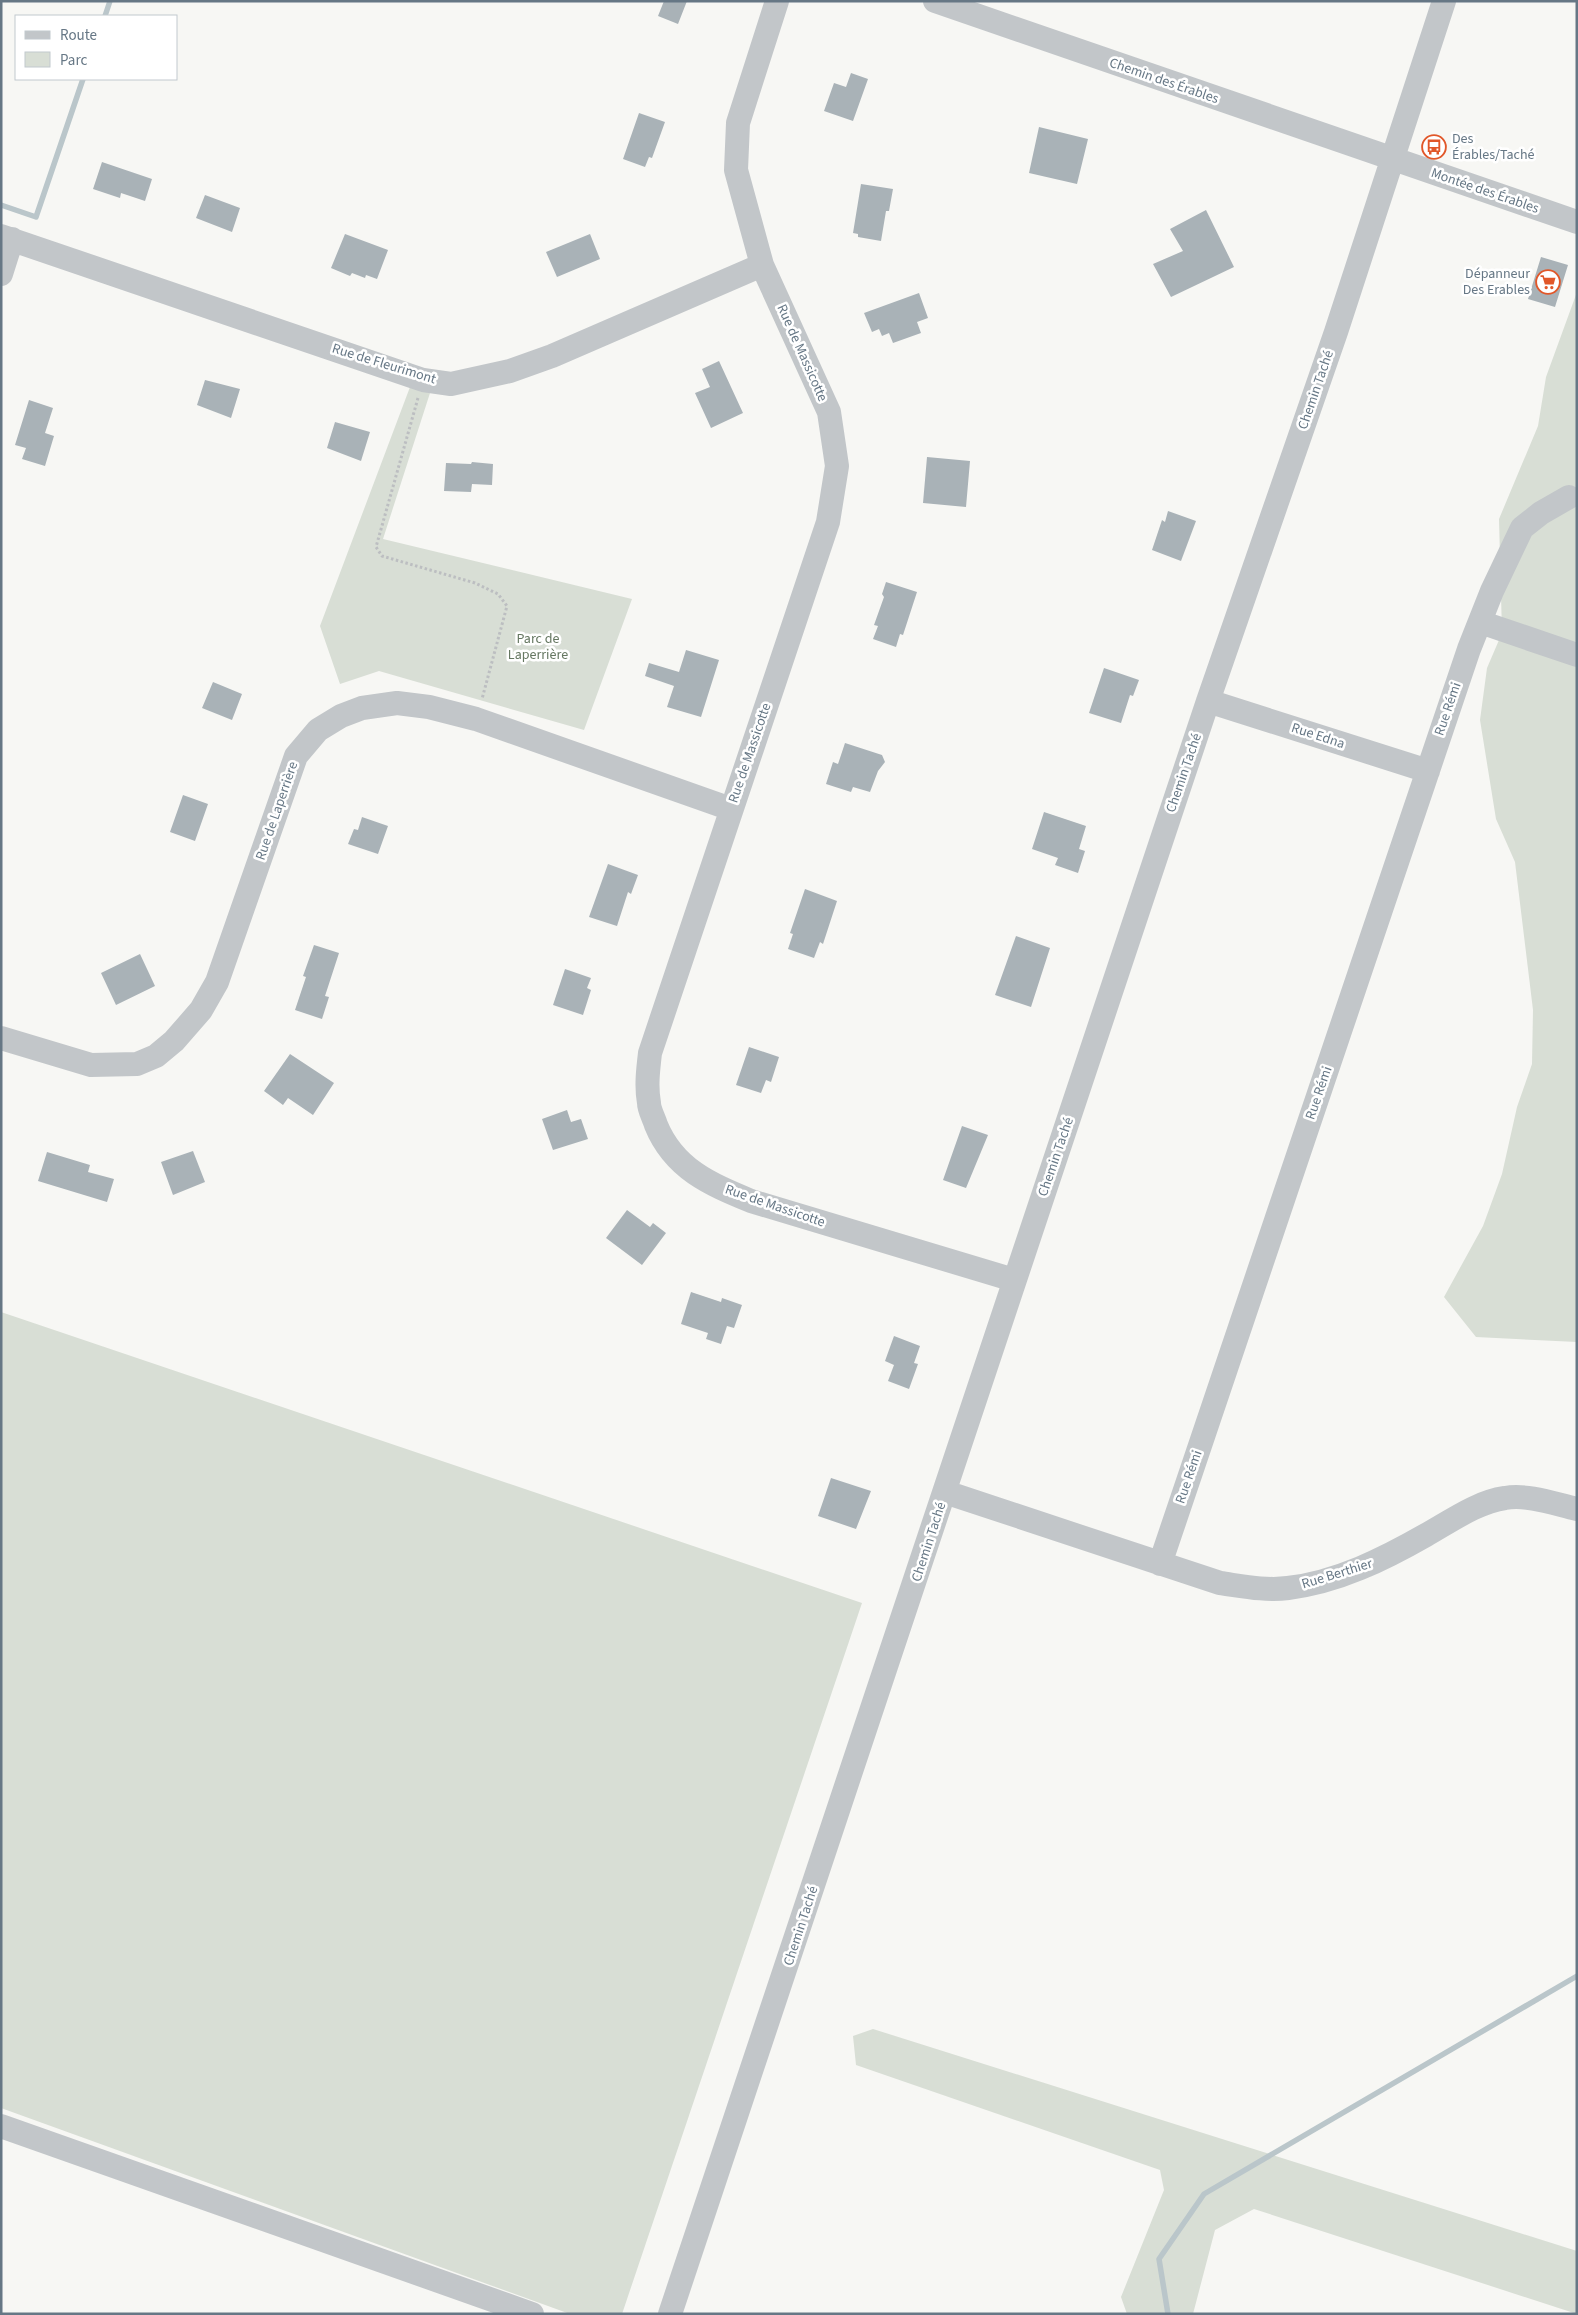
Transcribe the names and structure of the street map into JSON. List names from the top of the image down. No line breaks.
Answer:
{"streets":{"street":["Chemin des Érables","Montée des Érables","Rue de Massicotte","Rue de Fleurimont","Chemin Taché","Rue Rémi","Rue Edna","Rue de Laperrière","Rue Berthier"]},"crossings":[["Chemin des Érables","Montée des Érables"],["Chemin des Érables","Chemin Taché"],["Montée des Érables","Chemin Taché"],["Rue de Massicotte","Rue de Fleurimont"],["Rue de Massicotte","Chemin Taché"],["Rue de Massicotte","Rue de Laperrière"],["Chemin Taché","Rue Edna"],["Chemin Taché","Rue Berthier"],["Rue Rémi","Rue Edna"],["Rue Rémi","Rue Berthier"]],"parks":["Parc de Laperrière"],"places":{"bus stop":["Des Érables/Taché"],"supermarket":["Dépanneur Des Erables"]},"legend":["Route","Parc"]}
